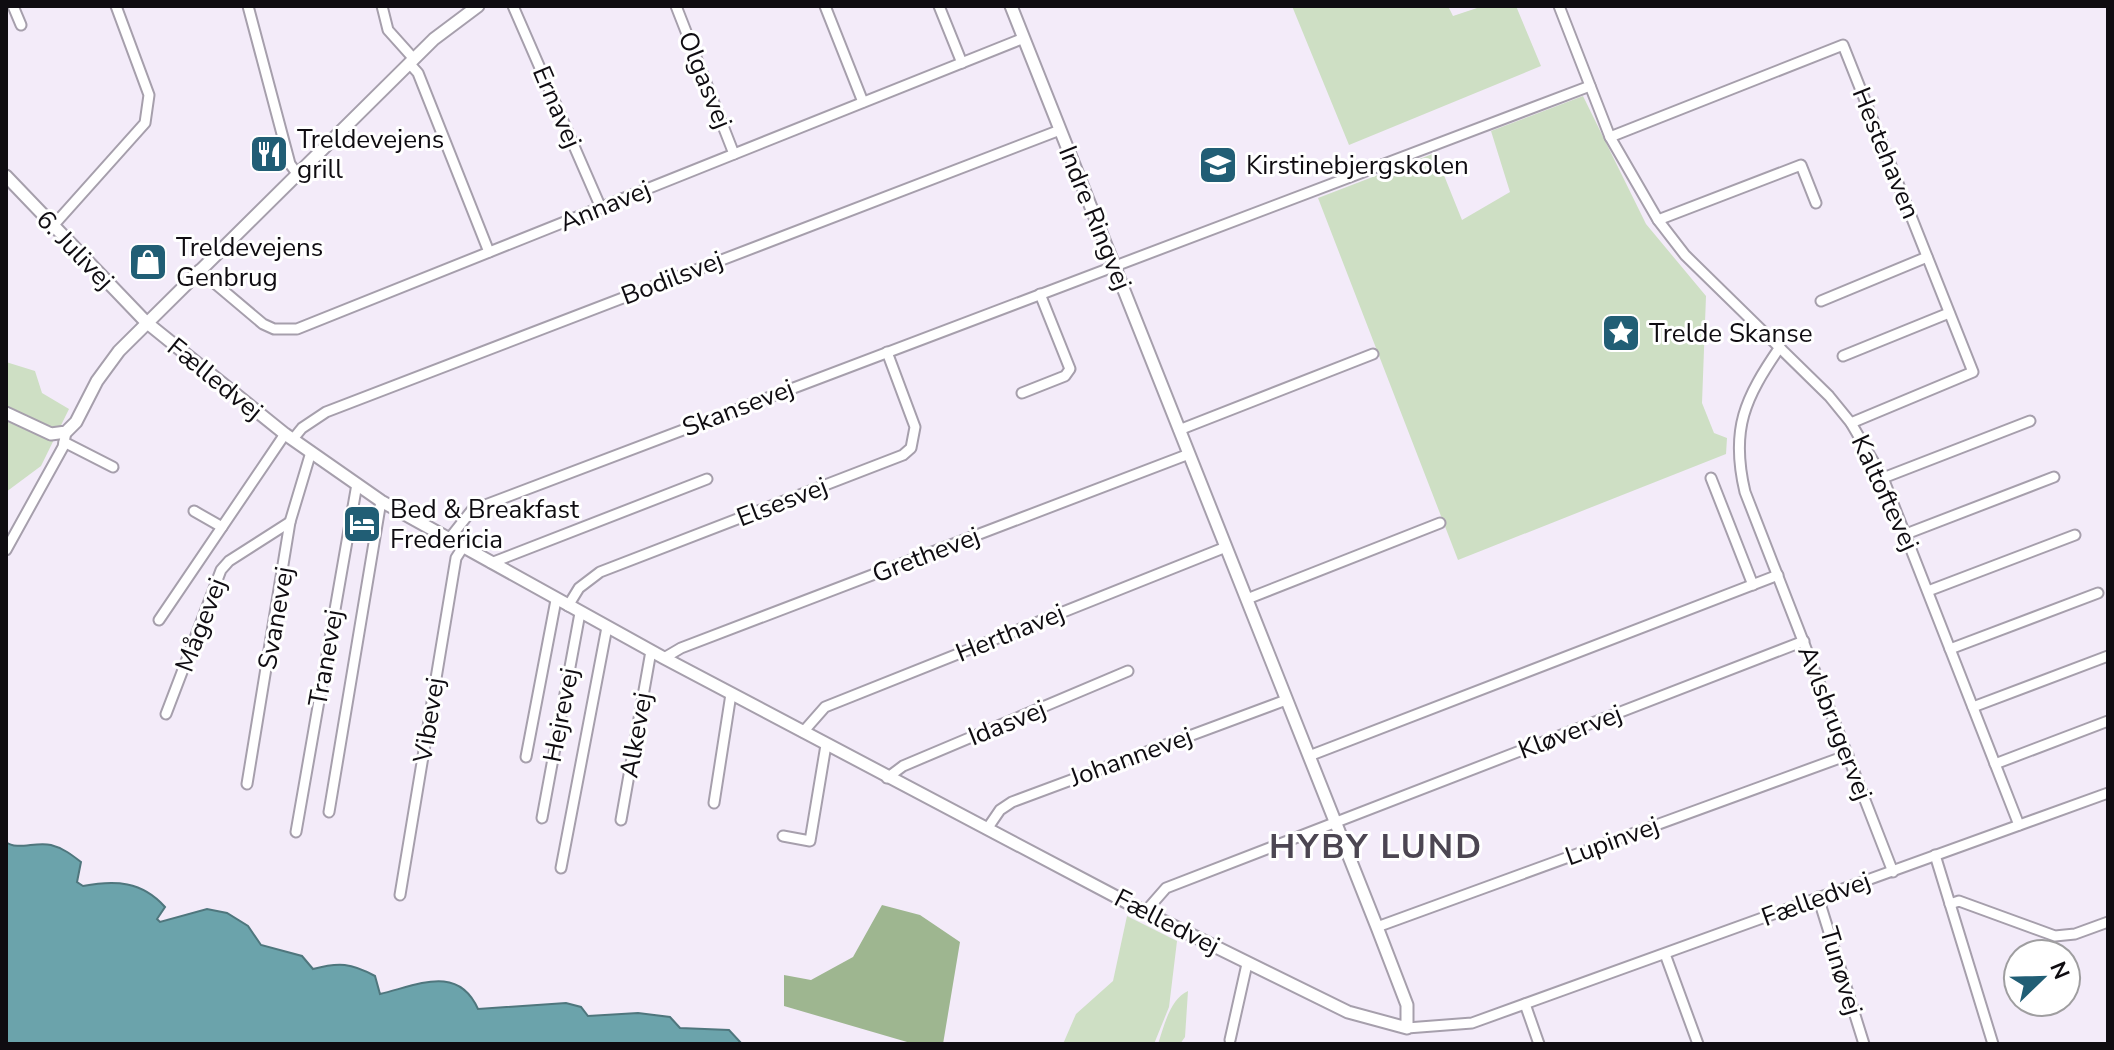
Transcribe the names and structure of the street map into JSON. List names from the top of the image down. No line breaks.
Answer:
{"streets":{"street":["Olgasvej","Ernavej","Hestehaven","Annavej","Indre Ringvej","6. Julivej","Bodilsvej","Fælledvej","Skansevej","Kaltoftevej","Elsesvej","Grethevej","Svanevej","Mågevej","Herthavej","Tranevej","Hejrevej","Vibevej","Idasvej","Avlsbrugervej","Kløvervej","Alkevej","Johannevej","Lupinvej","Tunøvej"]},"crossings":[["Olgasvej","Annavej"],["Ernavej","Annavej"],["Hestehaven","Kaltoftevej"],["Annavej","Indre Ringvej"],["Indre Ringvej","Bodilsvej"],["Indre Ringvej","Fælledvej"],["Indre Ringvej","Skansevej"],["Indre Ringvej","Grethevej"],["Indre Ringvej","Herthavej"],["Indre Ringvej","Kløvervej"],["Indre Ringvej","Johannevej"],["Indre Ringvej","Lupinvej"],["6. Julivej","Fælledvej"],["Bodilsvej","Fælledvej"],["Fælledvej","Skansevej"],["Fælledvej","Kaltoftevej"],["Fælledvej","Elsesvej"],["Fælledvej","Grethevej"],["Fælledvej","Svanevej"],["Fælledvej","Herthavej"],["Fælledvej","Tranevej"],["Fælledvej","Hejrevej"],["Fælledvej","Vibevej"],["Fælledvej","Idasvej"],["Fælledvej","Avlsbrugervej"],["Fælledvej","Kløvervej"],["Fælledvej","Alkevej"],["Fælledvej","Johannevej"],["Fælledvej","Tunøvej"],["Skansevej","Kaltoftevej"],["Skansevej","Elsesvej"],["Kaltoftevej","Avlsbrugervej"],["Svanevej","Mågevej"],["Avlsbrugervej","Kløvervej"],["Avlsbrugervej","Lupinvej"]],"districts":["HYBY LUND"],"places":{"restaurant":["Treldevejens grill"],"school or university":["Kirstinebjergskolen"],"shop":["Treldevejens Genbrug"],"place":["Trelde Skanse"],"hotel":["Bed & Breakfast Fredericia"]},"north":"top right"}
